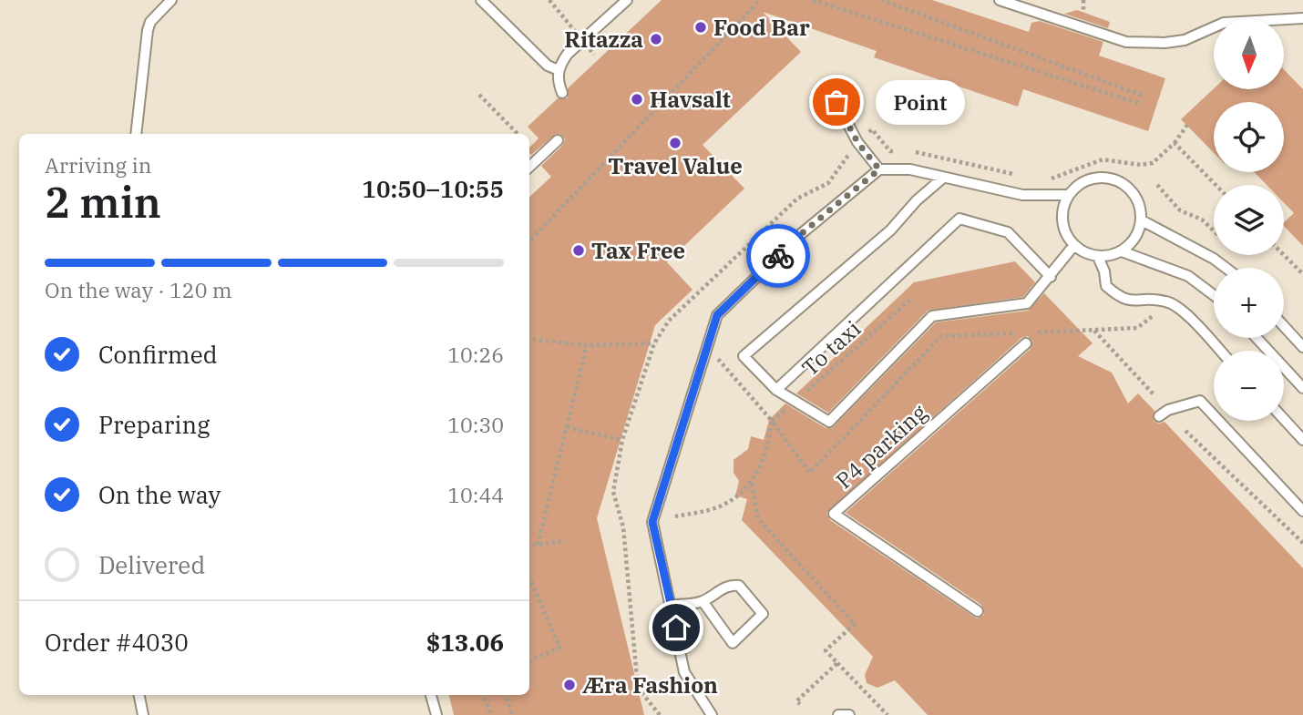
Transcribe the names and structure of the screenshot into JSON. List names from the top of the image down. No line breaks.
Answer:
{"streets":{"lane":["P4 parking"],"path":["To taxi"]},"places":["Food Bar","Ritazza","Havsalt","Point","Travel Value","Tax Free","Æra Fashion"],"north":"bottom","page":{"map_buttons":["+","−"],"bubble":"Point","heading":["2 min","Arriving in","10:50–10:55"],"panel":["Order #4030","$13.06"],"bar":"On the way · 120 m","list":[["Confirmed","10:26"],["Preparing","10:30"],["On the way","10:44"],"Delivered"]}}
